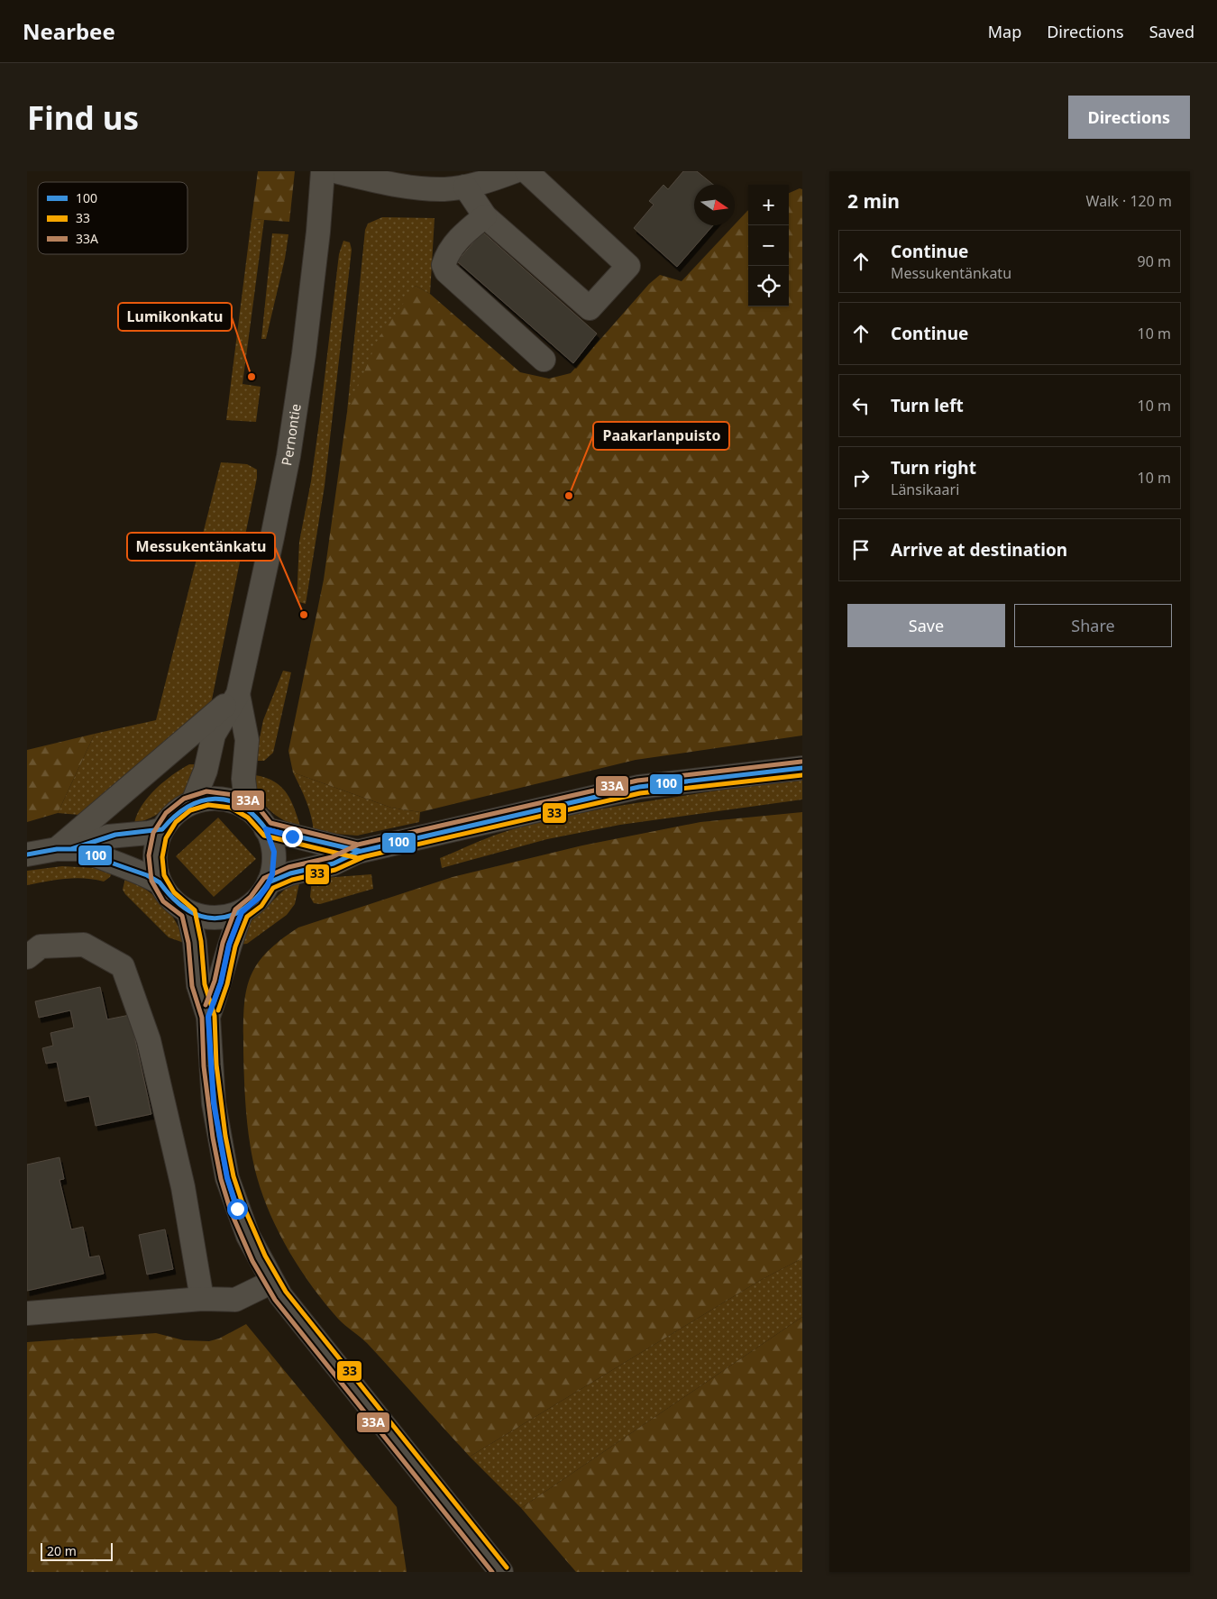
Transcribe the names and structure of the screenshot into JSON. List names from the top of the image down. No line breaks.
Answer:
{"streets":{"street":["Pernontie"]},"places":["Lumikonkatu","Paakarlanpuisto","Messukentänkatu"],"lines":["transit line 33A","transit line 100","transit line 33"],"legend":["100","33","33A"],"scale_bar":"20 m","north":"right","page":{"header":"Nearbee","nav":["Map","Directions","Saved"],"buttons":["Directions",["Save","Share"]],"title":"Find us","heading":["2 min","Walk · 120 m"],"map_buttons":["+","−"],"list":[["Continue","Messukentänkatu","90 m"],["Continue","10 m"],["Turn left","10 m"],["Turn right","Länsikaari","10 m"],"Arrive at destination"],"scale":"20 m"}}
